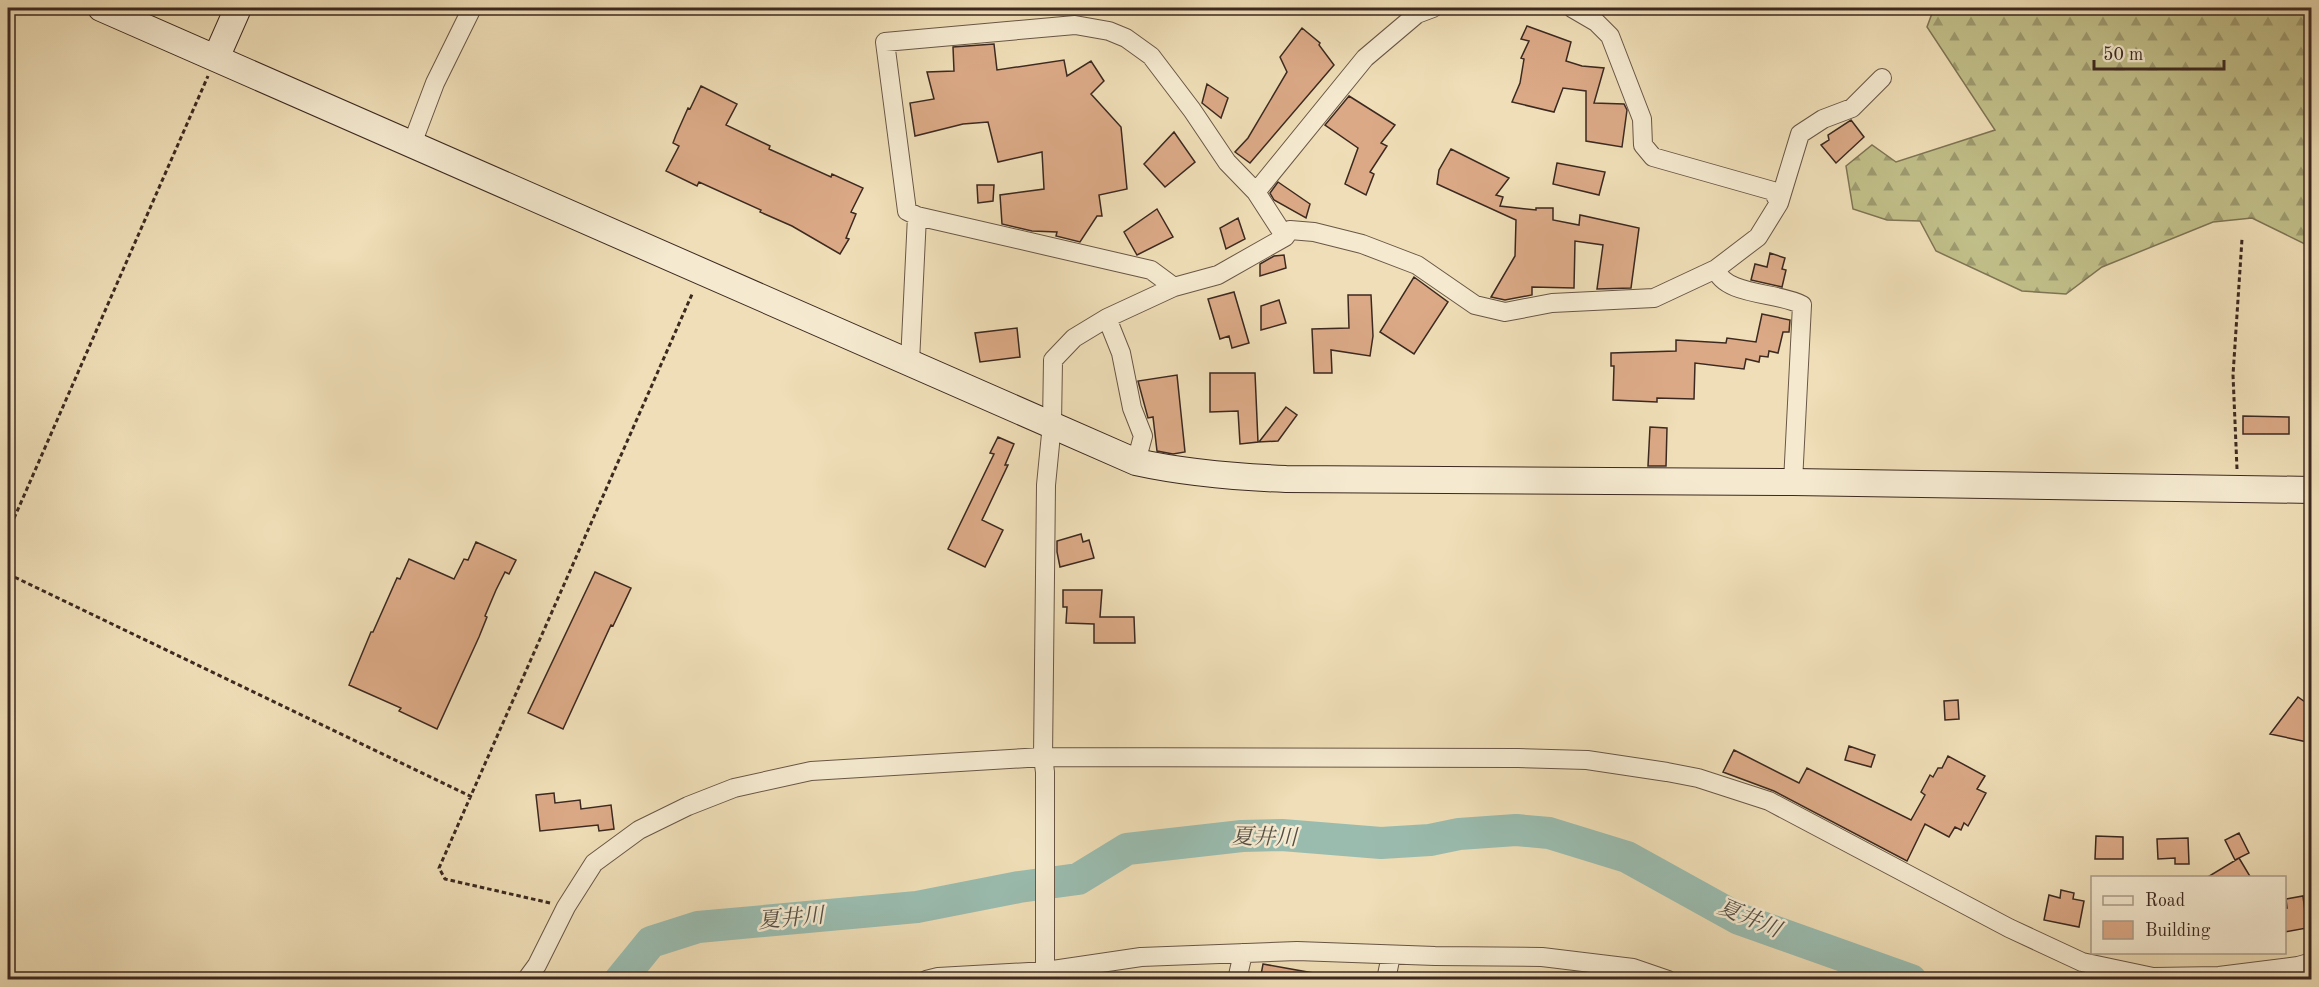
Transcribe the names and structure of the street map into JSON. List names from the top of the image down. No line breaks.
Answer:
{"water":["夏井川"],"legend":["Road","Building"],"scale_bar":"50 m"}
